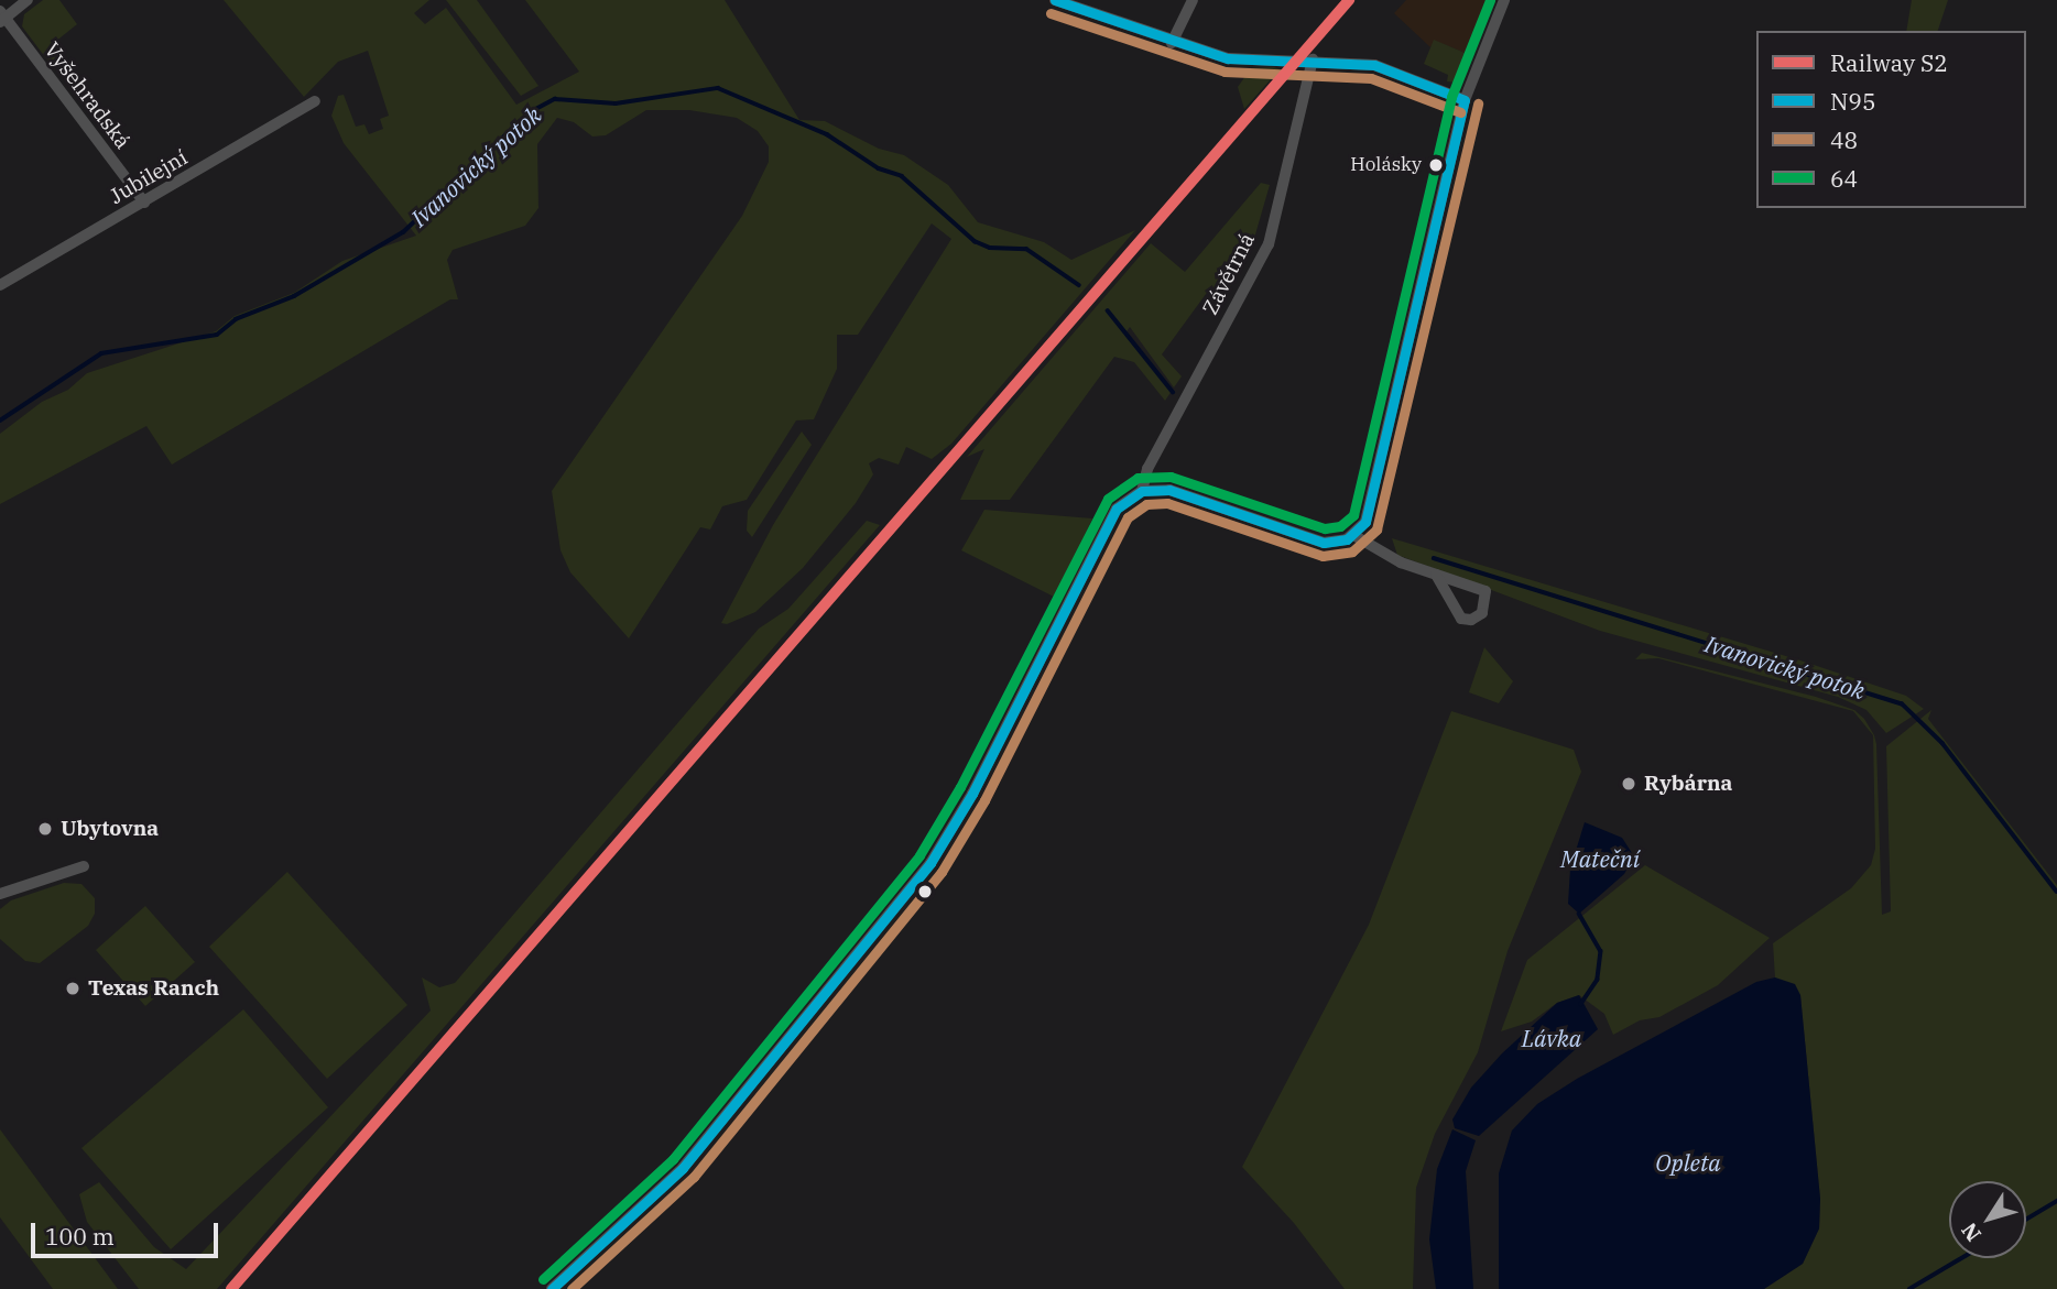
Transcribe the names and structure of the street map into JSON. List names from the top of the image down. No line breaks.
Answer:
{"streets":{"street":["Vyšehradská","Jubilejní","Závětrná"]},"crossings":[["Vyšehradská","Jubilejní"]],"water":["Ivanovický potok","Mateční","Lávka","Opleta"],"places":["Holásky","Rybárna","Ubytovna","Texas Ranch"],"lines":["rail line S2","transit line N95","transit line 64","transit line 48"],"legend":["Railway S2","N95","48","64"],"scale_bar":"100 m","north":"bottom left"}
